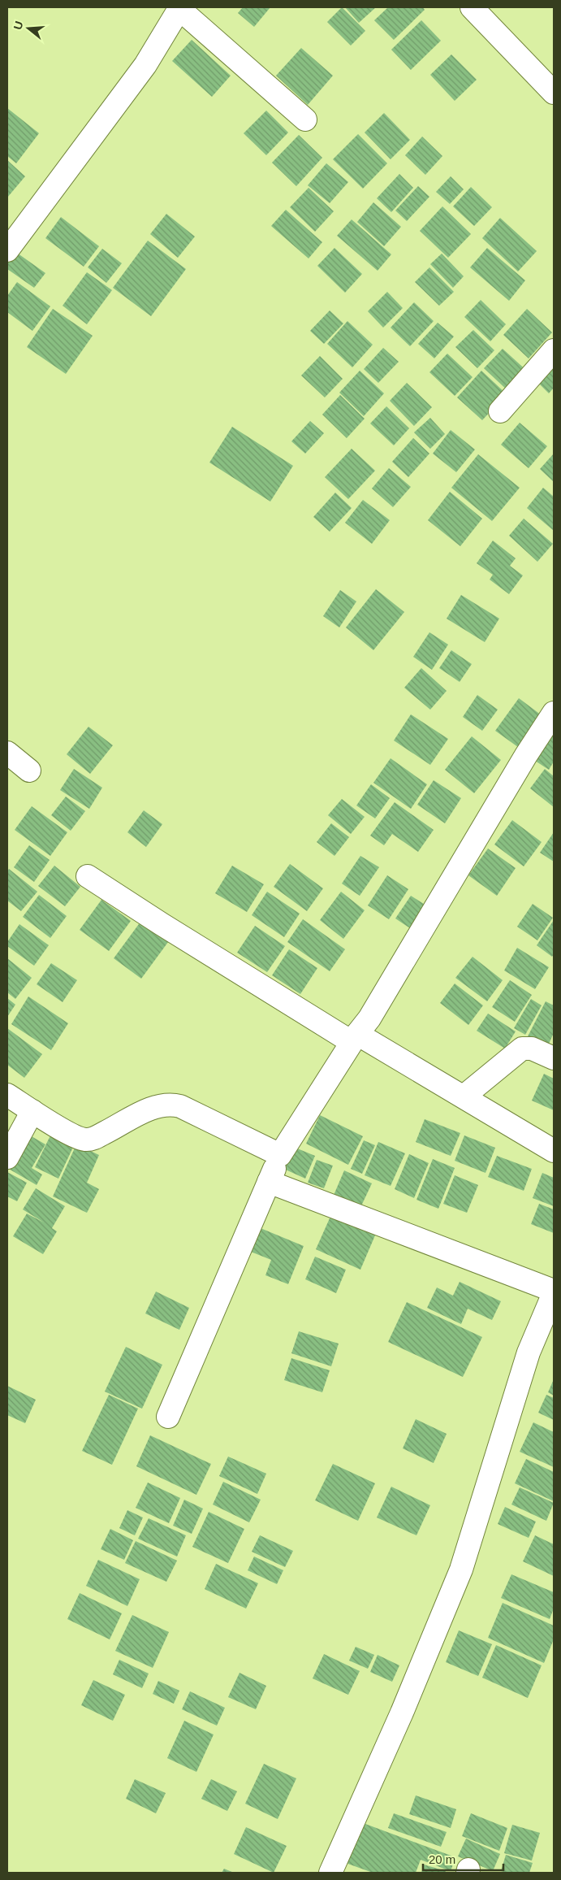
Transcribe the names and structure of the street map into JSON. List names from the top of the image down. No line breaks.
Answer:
{"scale_bar":"20 m","north":"left"}
